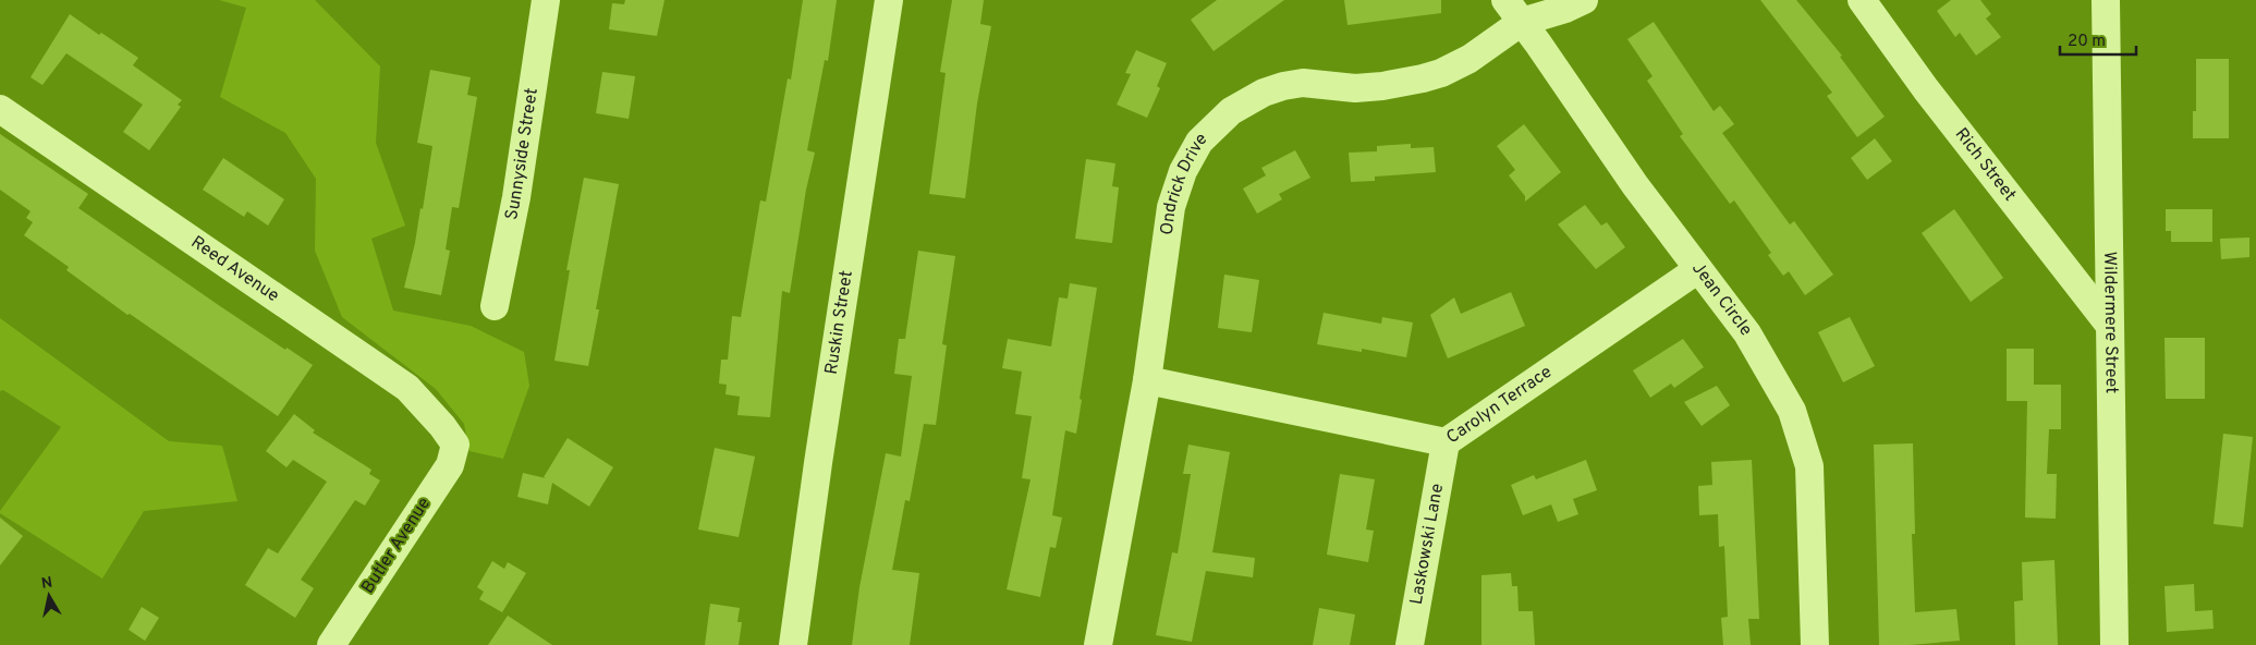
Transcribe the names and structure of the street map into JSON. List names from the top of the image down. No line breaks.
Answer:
{"streets":{"street":["Sunnyside Street","Rich Street","Ondrick Drive","Reed Avenue","Jean Circle","Ruskin Street","Wildermere Street","Carolyn Terrace","Laskowski Lane","Butler Avenue"]},"crossings":[["Rich Street","Wildermere Street"],["Ondrick Drive","Jean Circle"],["Ondrick Drive","Carolyn Terrace"],["Reed Avenue","Butler Avenue"],["Jean Circle","Carolyn Terrace"],["Carolyn Terrace","Laskowski Lane"]],"scale_bar":"20 m","north":"top"}
